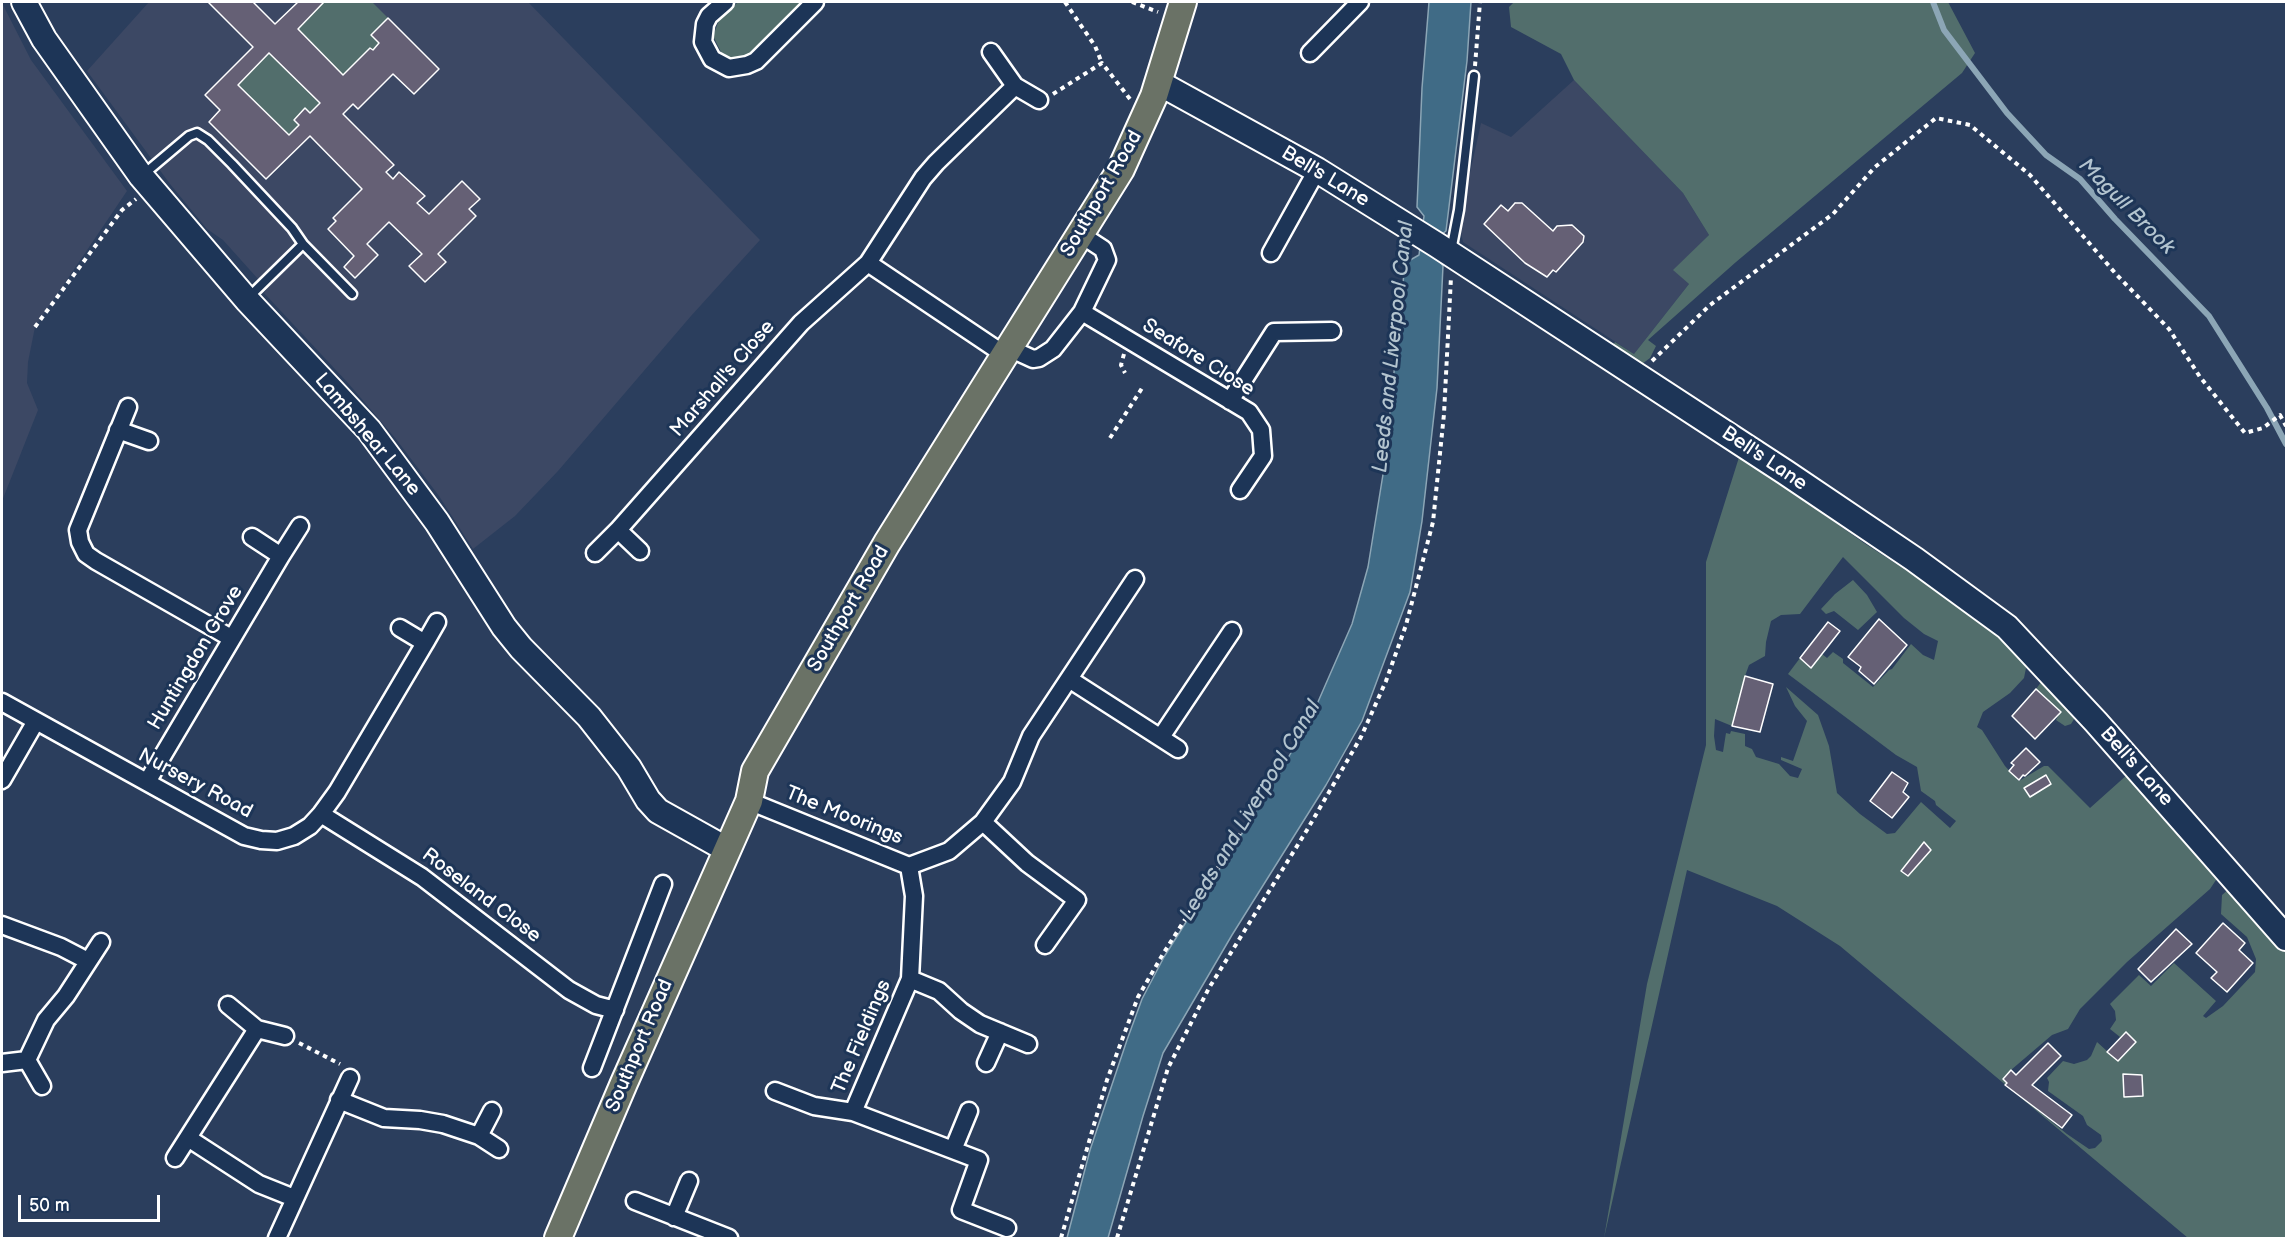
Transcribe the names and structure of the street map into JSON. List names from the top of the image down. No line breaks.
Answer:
{"streets":{"main road":["Southport Road"],"street":["Bell's Lane","Seafore Close","Marshall's Close","Lambshear Lane","Huntingdon Grove","Nursery Road","The Moorings","Roseland Close","The Fieldings"]},"crossings":[["Bell's Lane","Southport Road"],["Southport Road","Lambshear Lane"],["Southport Road","The Moorings"],["Huntingdon Grove","Nursery Road"],["Nursery Road","Roseland Close"],["The Moorings","The Fieldings"]],"water":["Magull Brook","Leeds and Liverpool Canal"],"scale_bar":"50 m"}
